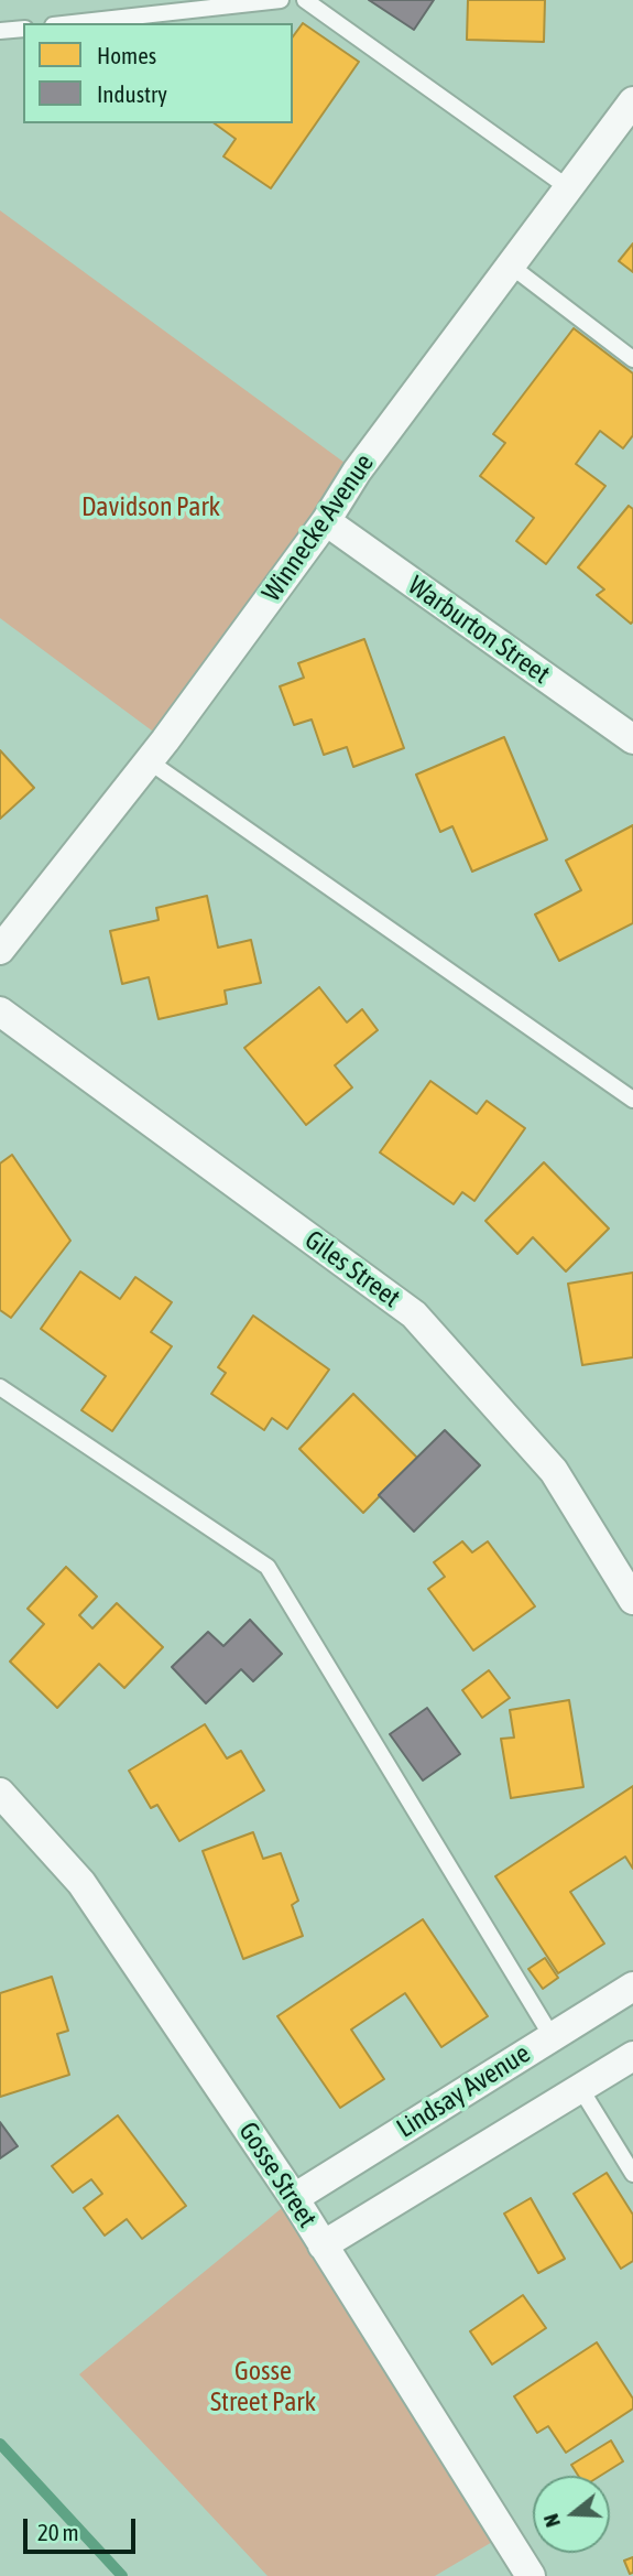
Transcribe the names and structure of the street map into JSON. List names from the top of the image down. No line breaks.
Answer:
{"streets":{"street":["Winnecke Avenue","Warburton Street","Giles Street","Lindsay Avenue","Gosse Street"]},"crossings":[["Winnecke Avenue","Warburton Street"],["Lindsay Avenue","Gosse Street"]],"parks":["Davidson Park","Gosse Street Park"],"legend":["Homes","Industry"],"scale_bar":"20 m","north":"left"}
